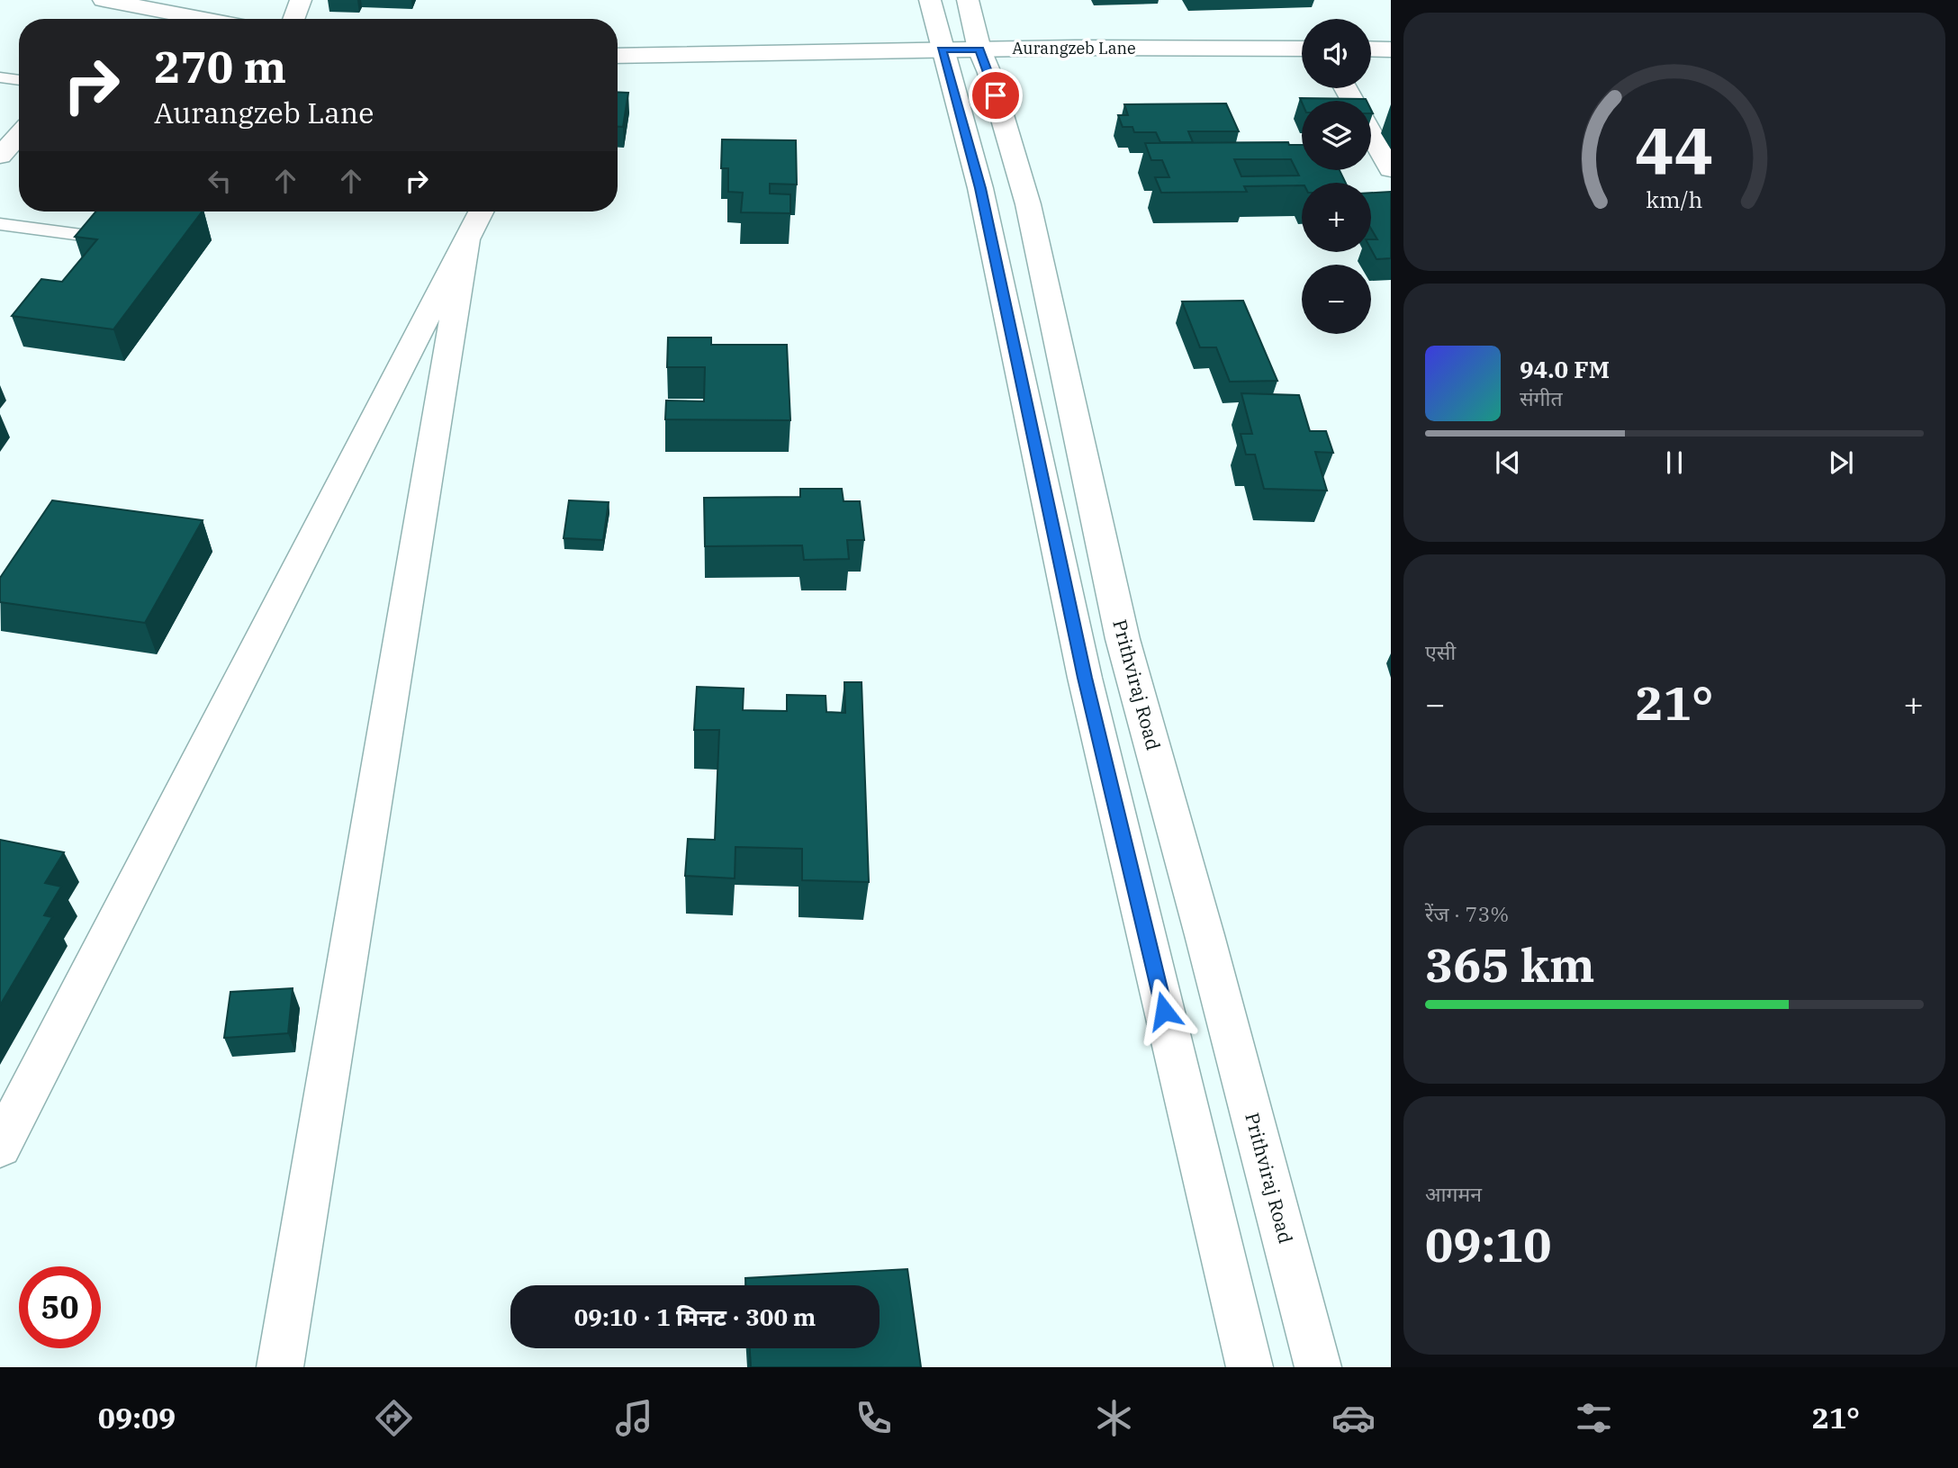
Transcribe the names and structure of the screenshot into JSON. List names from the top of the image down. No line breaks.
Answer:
{"streets":{"street":["Aurangzeb Lane","Prithviraj Road"]},"crossings":[["Aurangzeb Lane","Prithviraj Road"]],"page":{"map_buttons":["+","−"],"turn":["270 m","Aurangzeb Lane"],"song":["94.0 FM","संगीत"],"tile":["एसी",["रेंज · 73%","365 km"],["आगमन","09:10"]],"heat":["−","21°","+"],"limit":"50","trip":"09:10 · 1 मिनट · 300 m","tabs":["09:09","21°"],"gauge":["44","km/h"]}}
